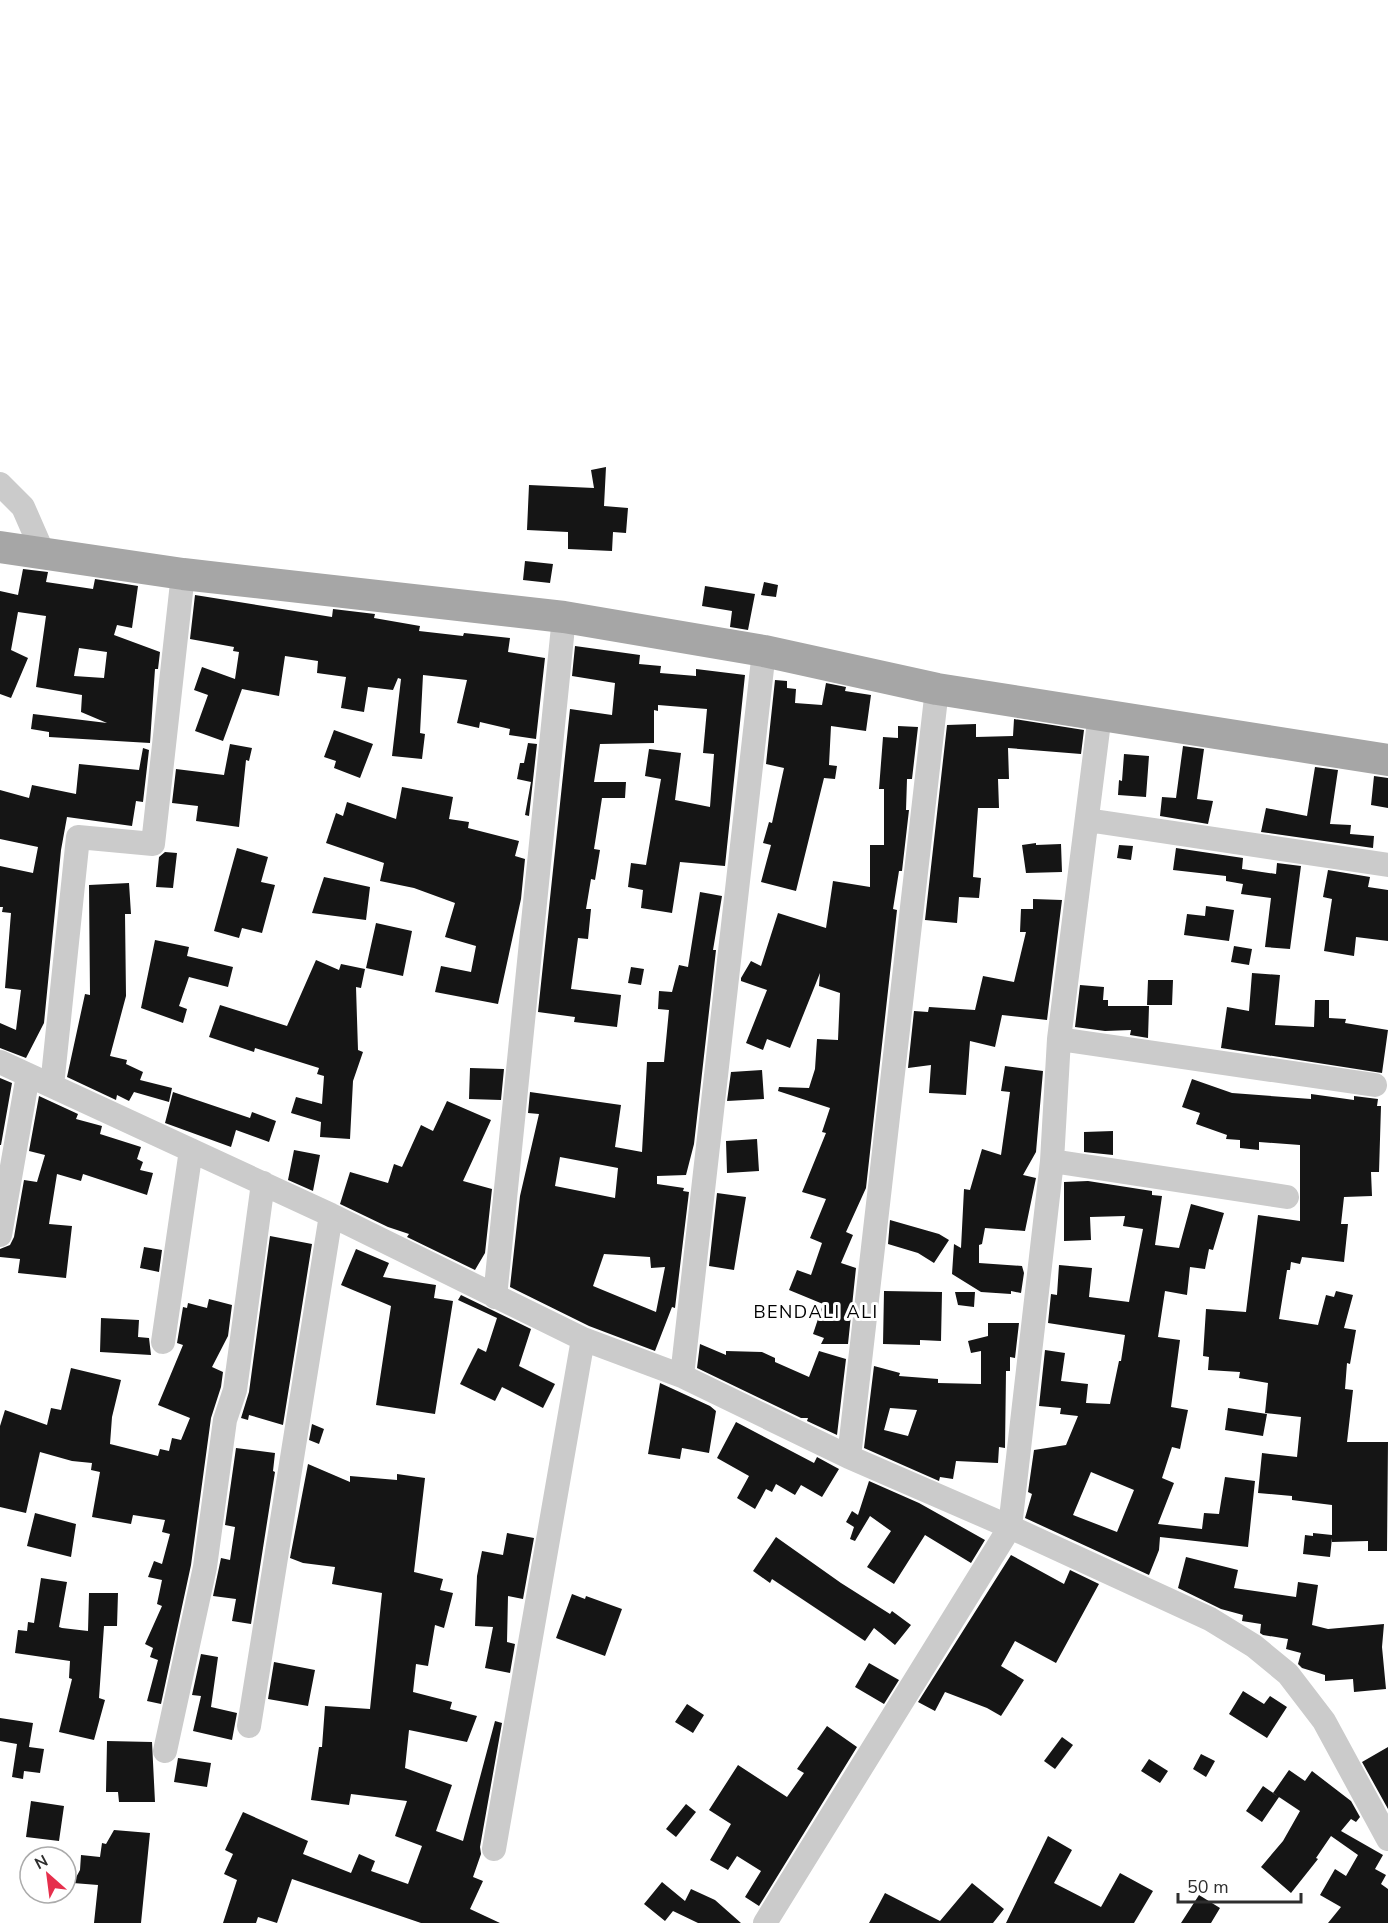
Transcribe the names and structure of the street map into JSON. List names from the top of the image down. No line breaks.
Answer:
{"districts":["BENDALI ALI"],"scale_bar":"50 m","north":"top left"}
